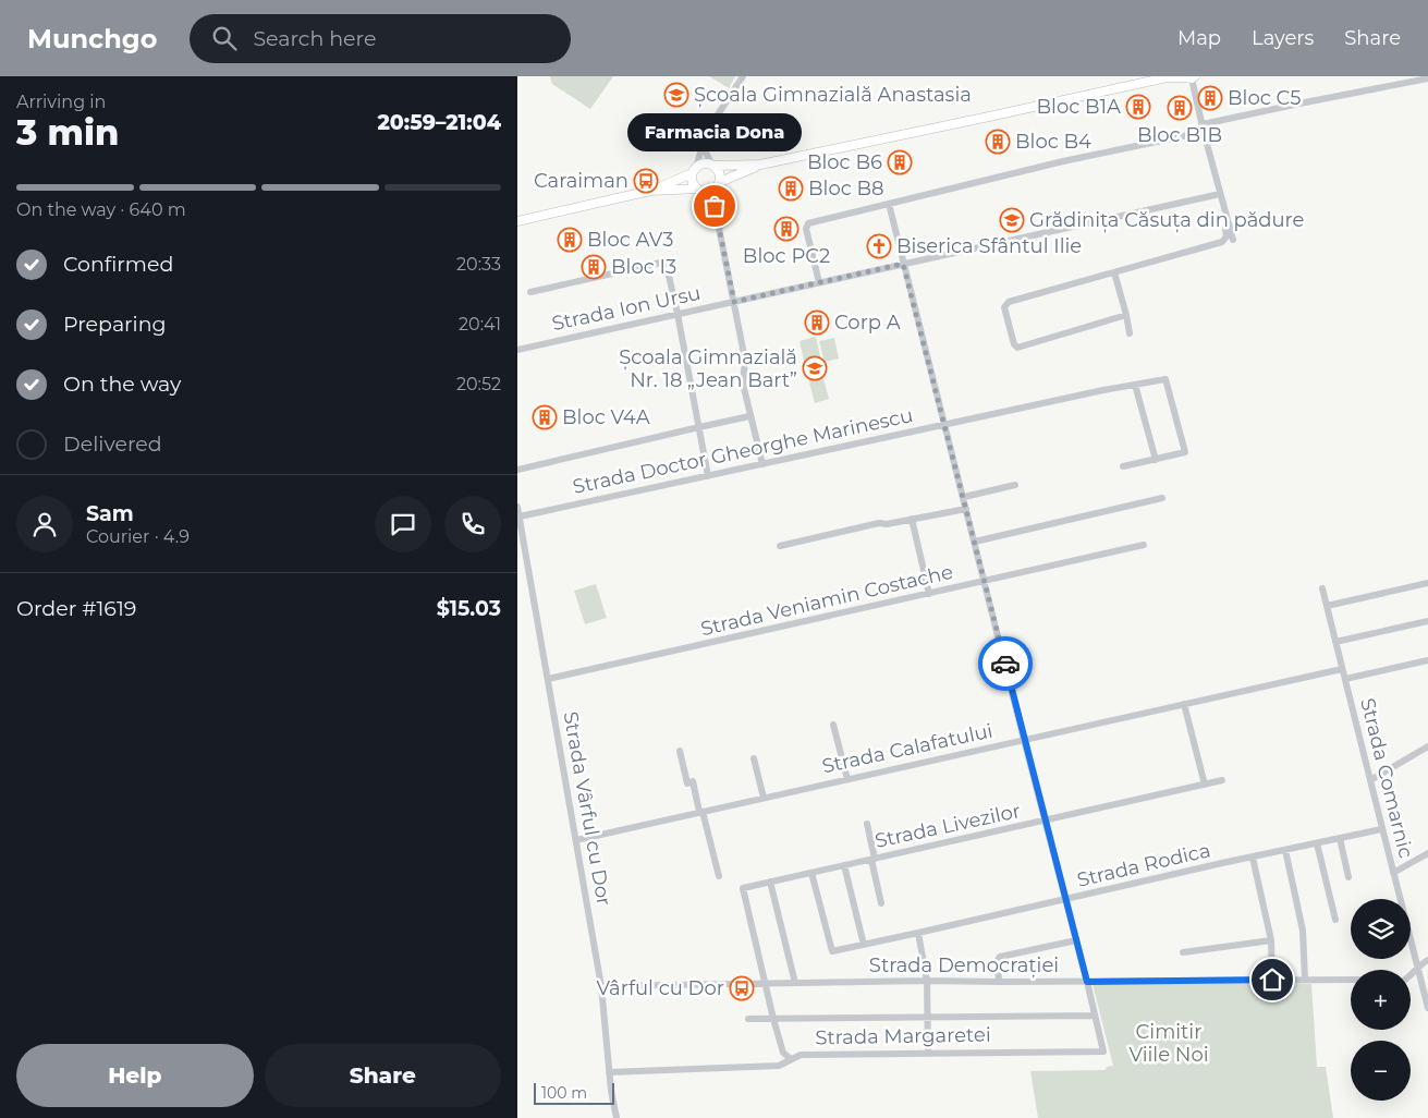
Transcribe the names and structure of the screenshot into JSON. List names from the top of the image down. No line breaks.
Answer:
{"streets":{"street":["Strada Ion Ursu","Strada Doctor Gheorghe Marinescu","Strada Veniamin Costache","Strada Calafatului","Strada Comarnic","Strada Vârful cu Dor","Strada Livezilor","Strada Rodica","Strada Democrației","Strada Margaretei"]},"crossings":[["Strada Doctor Gheorghe Marinescu","Strada Vârful cu Dor"],["Strada Veniamin Costache","Strada Vârful cu Dor"],["Strada Calafatului","Strada Comarnic"],["Strada Calafatului","Strada Vârful cu Dor"],["Strada Comarnic","Strada Rodica"],["Strada Vârful cu Dor","Strada Democrației"],["Strada Vârful cu Dor","Strada Margaretei"],["Strada Livezilor","Strada Rodica"],["Strada Livezilor","Strada Democrației"]],"parks":["Cimitir Viile Noi"],"places":{"school or university":["Școala Gimnazială Anastasia","Grădinița Căsuța din pădure","Școala Gimnazială Nr. 18 „Jean Bart”"],"building":["Bloc C5","Bloc B1A","Bloc B1B","Bloc B4","Bloc B6","Bloc B8","Bloc PC2","Bloc AV3","Bloc I3","Corp A","Bloc V4A"],"bus stop":["Caraiman","Vârful cu Dor"],"other":["Farmacia Dona"],"church":["Biserica Sfântul Ilie"]},"scale_bar":"100 m","page":{"header":"Munchgo","search":"Search here","nav":["Map","Layers","Share"],"heading":["3 min","Arriving in","20:59–21:04"],"panel":["Sam","Courier · 4.9","Order #1619","$15.03"],"bubble":"Farmacia Dona","bar":"On the way · 640 m","list":[["Confirmed","20:33"],["Preparing","20:41"],["On the way","20:52"],"Delivered"],"map_buttons":["+","−"],"buttons":["Help","Share"],"scale":"100 m"}}
